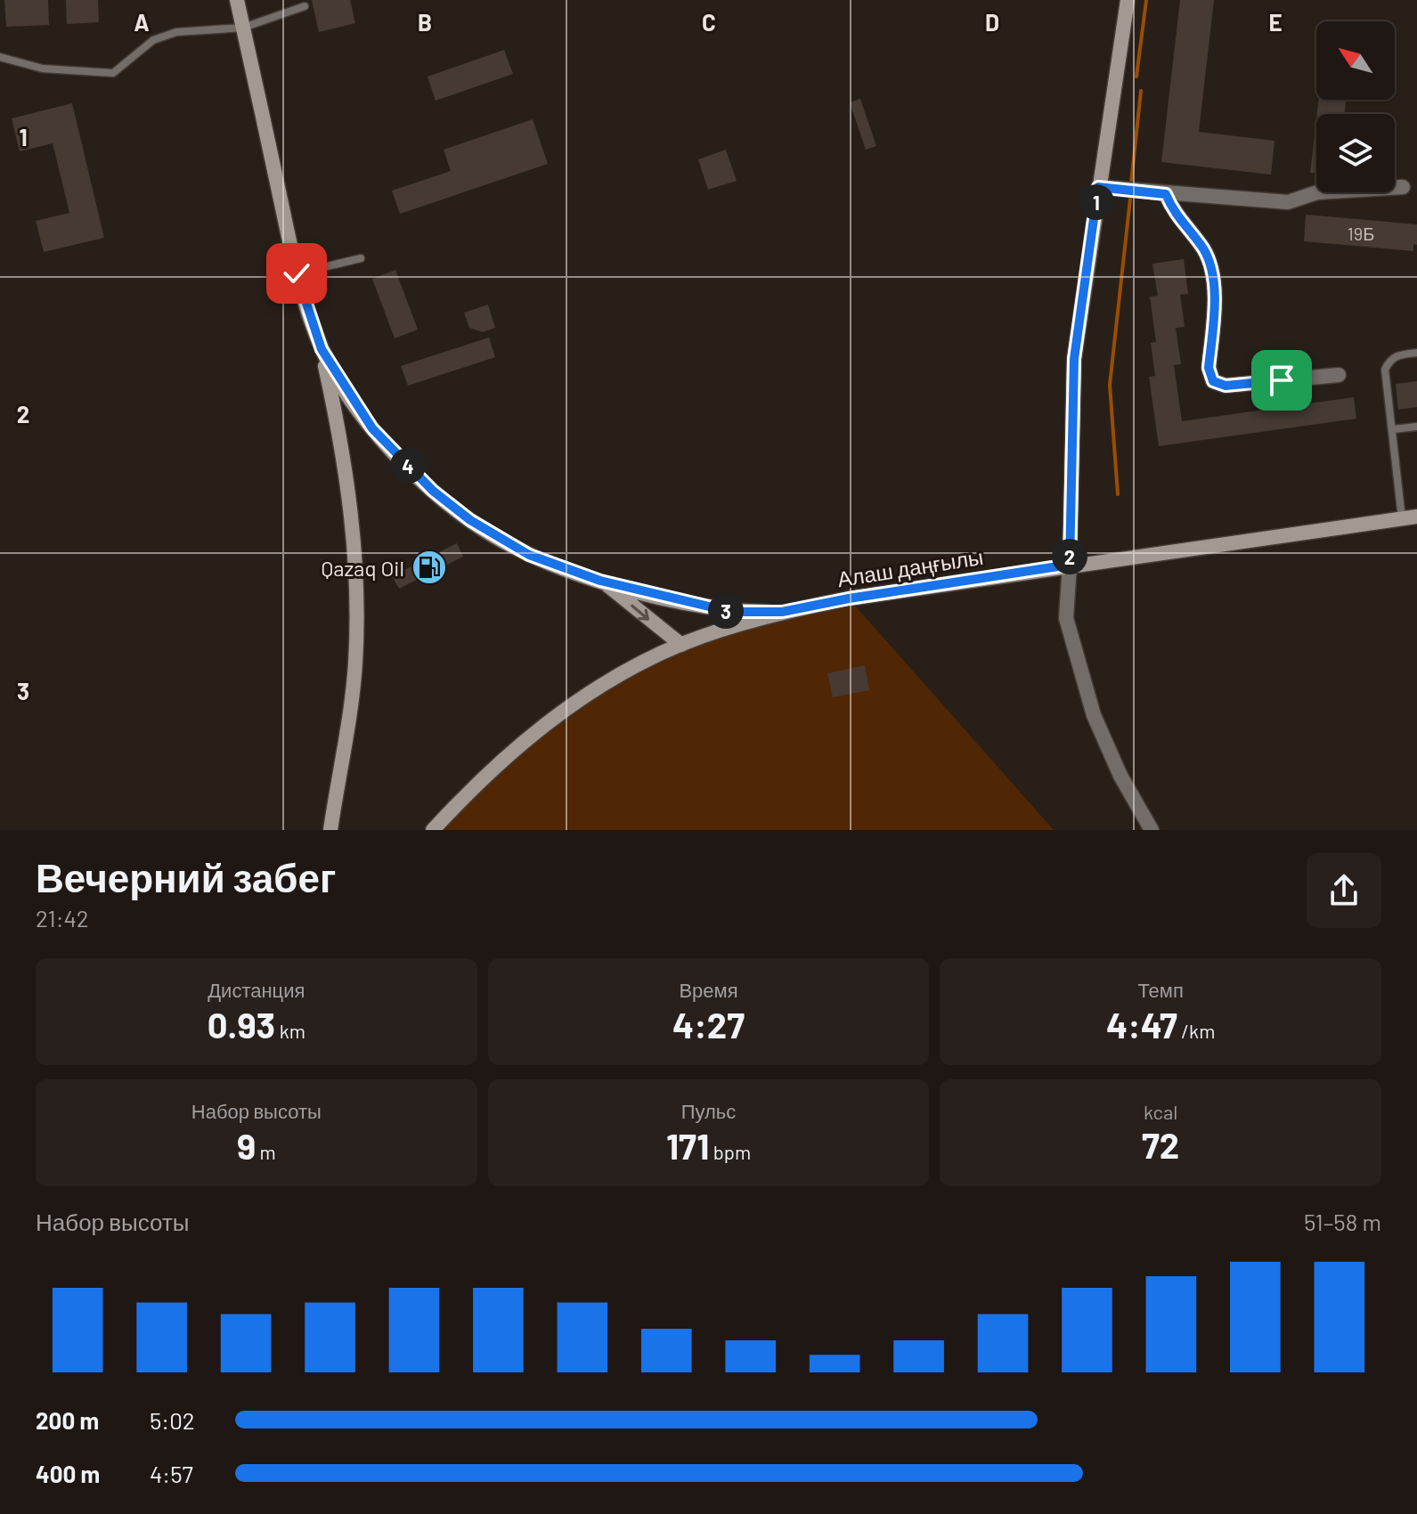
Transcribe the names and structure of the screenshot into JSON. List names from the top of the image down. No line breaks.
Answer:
{"streets":{"main road":["Алаш даңғылы"]},"places":{"fuel station":["Qazaq Oil"]},"house_numbers":["19Б"],"north":"top left","page":{"pins":["1","4","2","3"],"heading":["Вечерний забег","21:42"],"stats":[["Дистанция","0.93 km"],["Время","4:27"],["Темп","4:47 /km"],["Набор высоты","9 m"],["Пульс","171 bpm"],["kcal","72"]],"chart":["Набор высоты","51–58 m"],"list":[{"name":"200 m","note":"5:02"},{"name":"400 m","note":"4:57"}]},"grid":{"columns":["A","B","C","D","E"],"rows":["1","2","3"]}}
